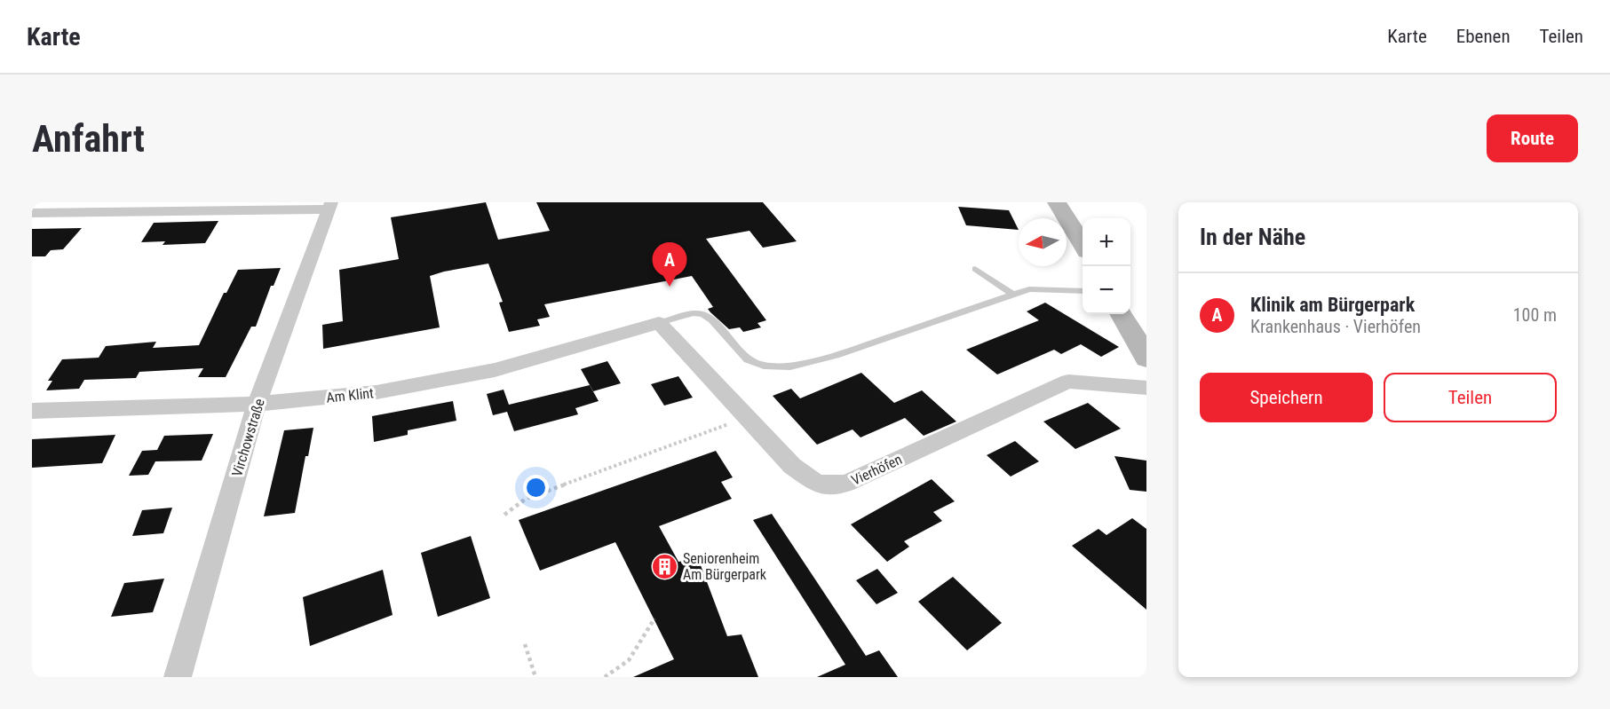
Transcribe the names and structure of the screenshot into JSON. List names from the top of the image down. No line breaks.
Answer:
{"streets":{"street":["Am Klint","Virchowstraße","Vierhöfen"]},"crossings":[["Am Klint","Virchowstraße"],["Am Klint","Vierhöfen"]],"places":{"building":["Seniorenheim Am Bürgerpark"]},"north":"left","page":{"header":"Karte","nav":["Karte","Ebenen","Teilen"],"buttons":["Route",["Speichern","Teilen"]],"title":"Anfahrt","heading":"In der Nähe","map_buttons":["+","−"],"pins":"A","list":[{"mark":"A","name":"Klinik am Bürgerpark","note":"Krankenhaus · Vierhöfen","value":"100 m"}]}}
